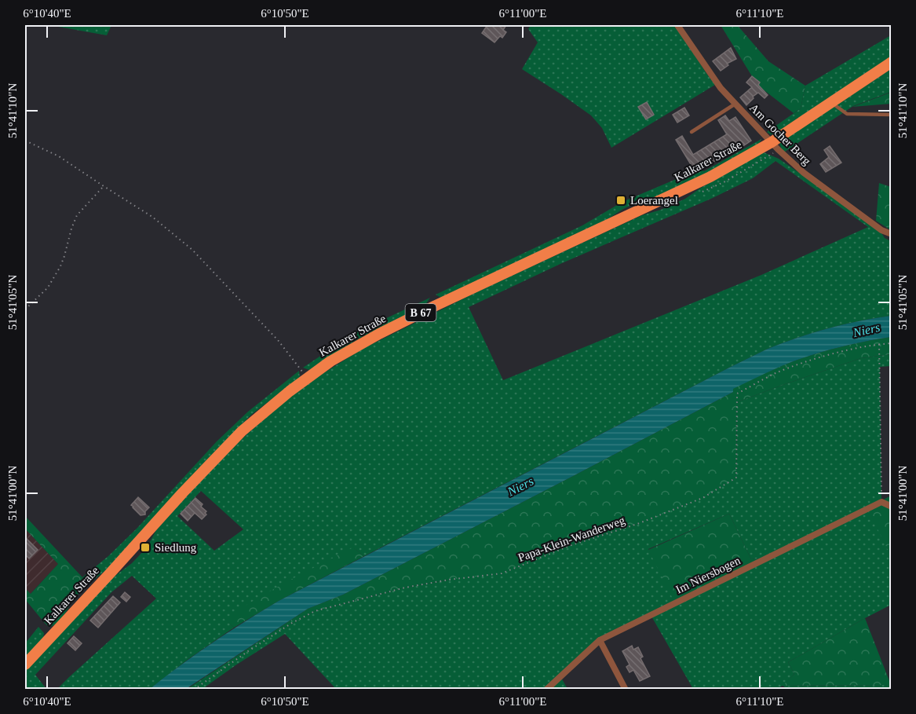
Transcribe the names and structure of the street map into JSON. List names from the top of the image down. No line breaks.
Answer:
{"streets":{"main road":["Kalkarer Straße","B 67"],"street":["Am Gocher Berg","Im Niersbogen"],"path":["Papa-Klein-Wanderweg"]},"crossings":[["Am Gocher Berg","Kalkarer Straße"]],"water":["Niers"],"places":{"transit":["Loerangel","Siedlung"]},"coordinates":["6°10'40\"E","6°10'50\"E","6°11'00\"E","6°11'10\"E","51°41'10\"N","51°41'05\"N","51°41'00\"N"]}
